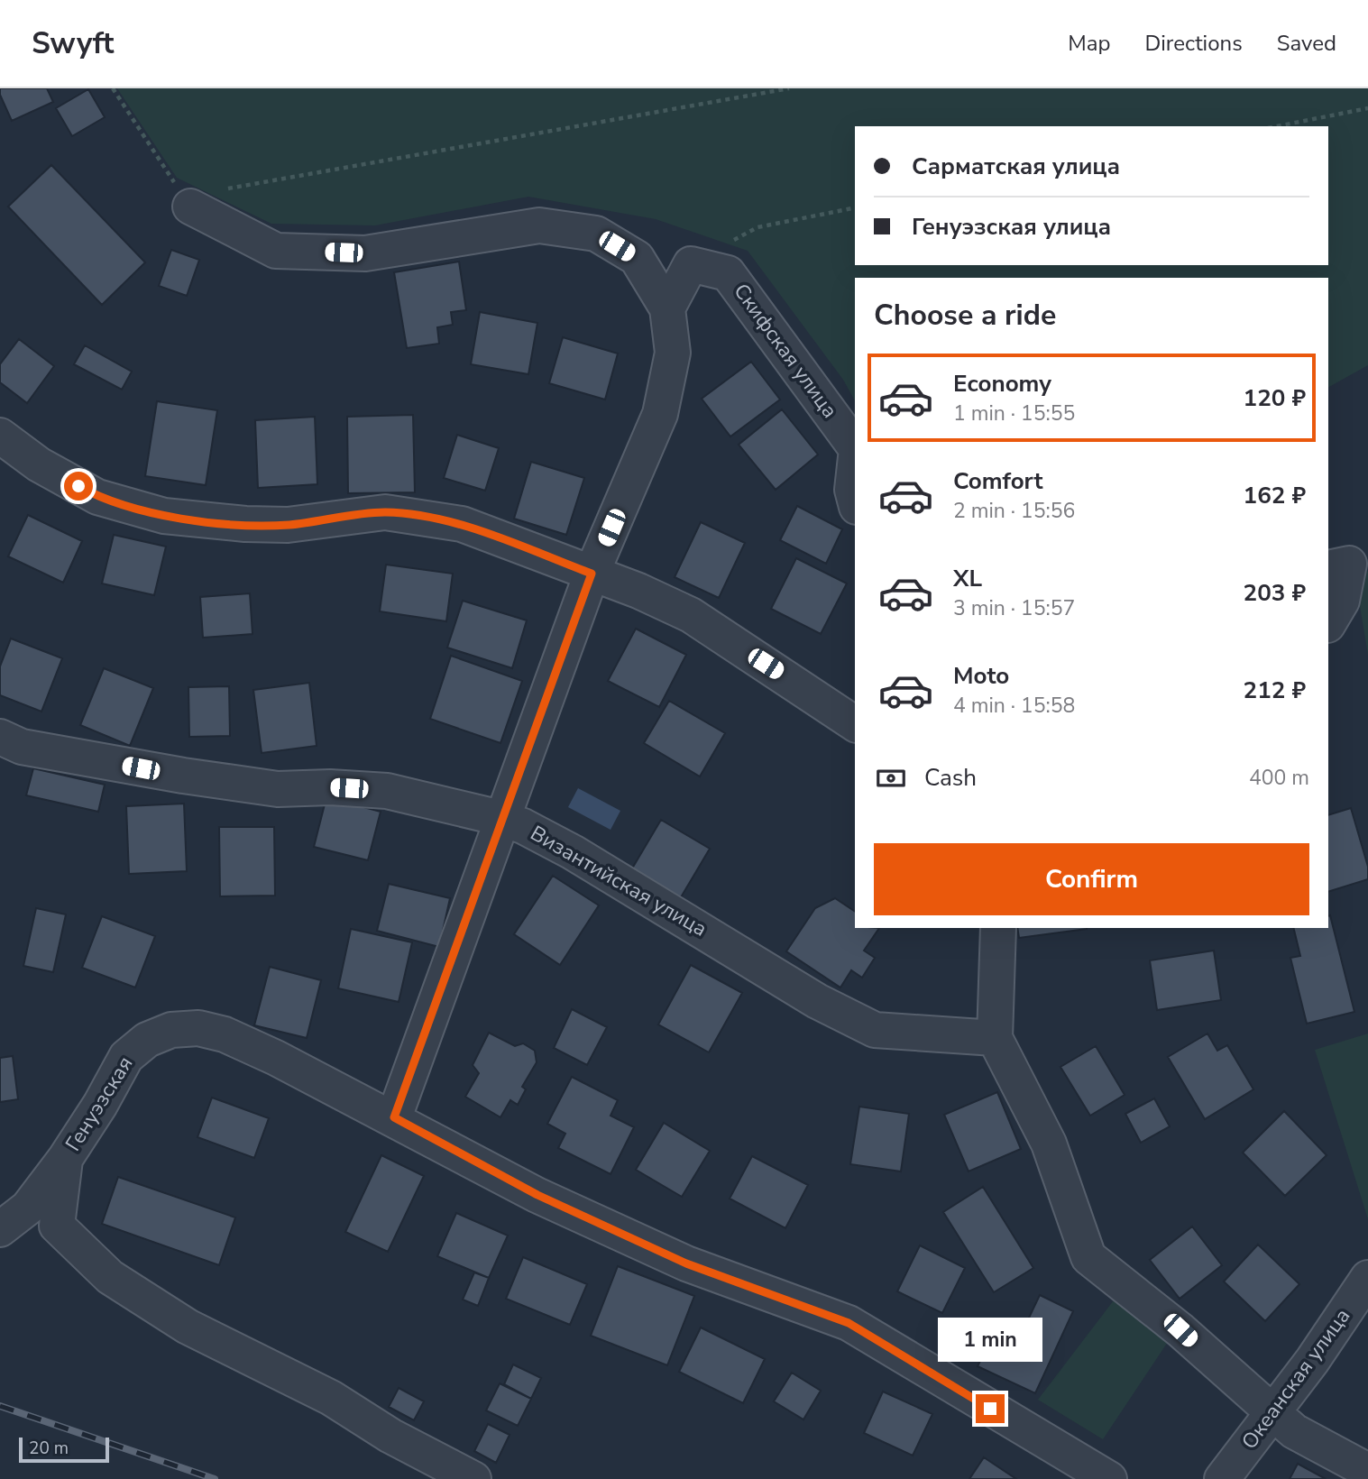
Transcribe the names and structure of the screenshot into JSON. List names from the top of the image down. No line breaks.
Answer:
{"streets":{"street":["Скифская улица","Византийская улица","Генуэзская","Океанская улица"]},"scale_bar":"20 m","page":{"header":"Swyft","nav":["Map","Directions","Saved"],"banner":["Сарматская улица","Генуэзская улица"],"heading":"Choose a ride","list":[{"name":"Economy","note":"1 min · 15:55","value":"120 ₽"},{"name":"Comfort","note":"2 min · 15:56","value":"162 ₽"},{"name":"XL","note":"3 min · 15:57","value":"203 ₽"},{"name":"Moto","note":"4 min · 15:58","value":"212 ₽"}],"pay":["Cash","400 m"],"buttons":"Confirm","bubble":"1 min","scale":"20 m"}}
